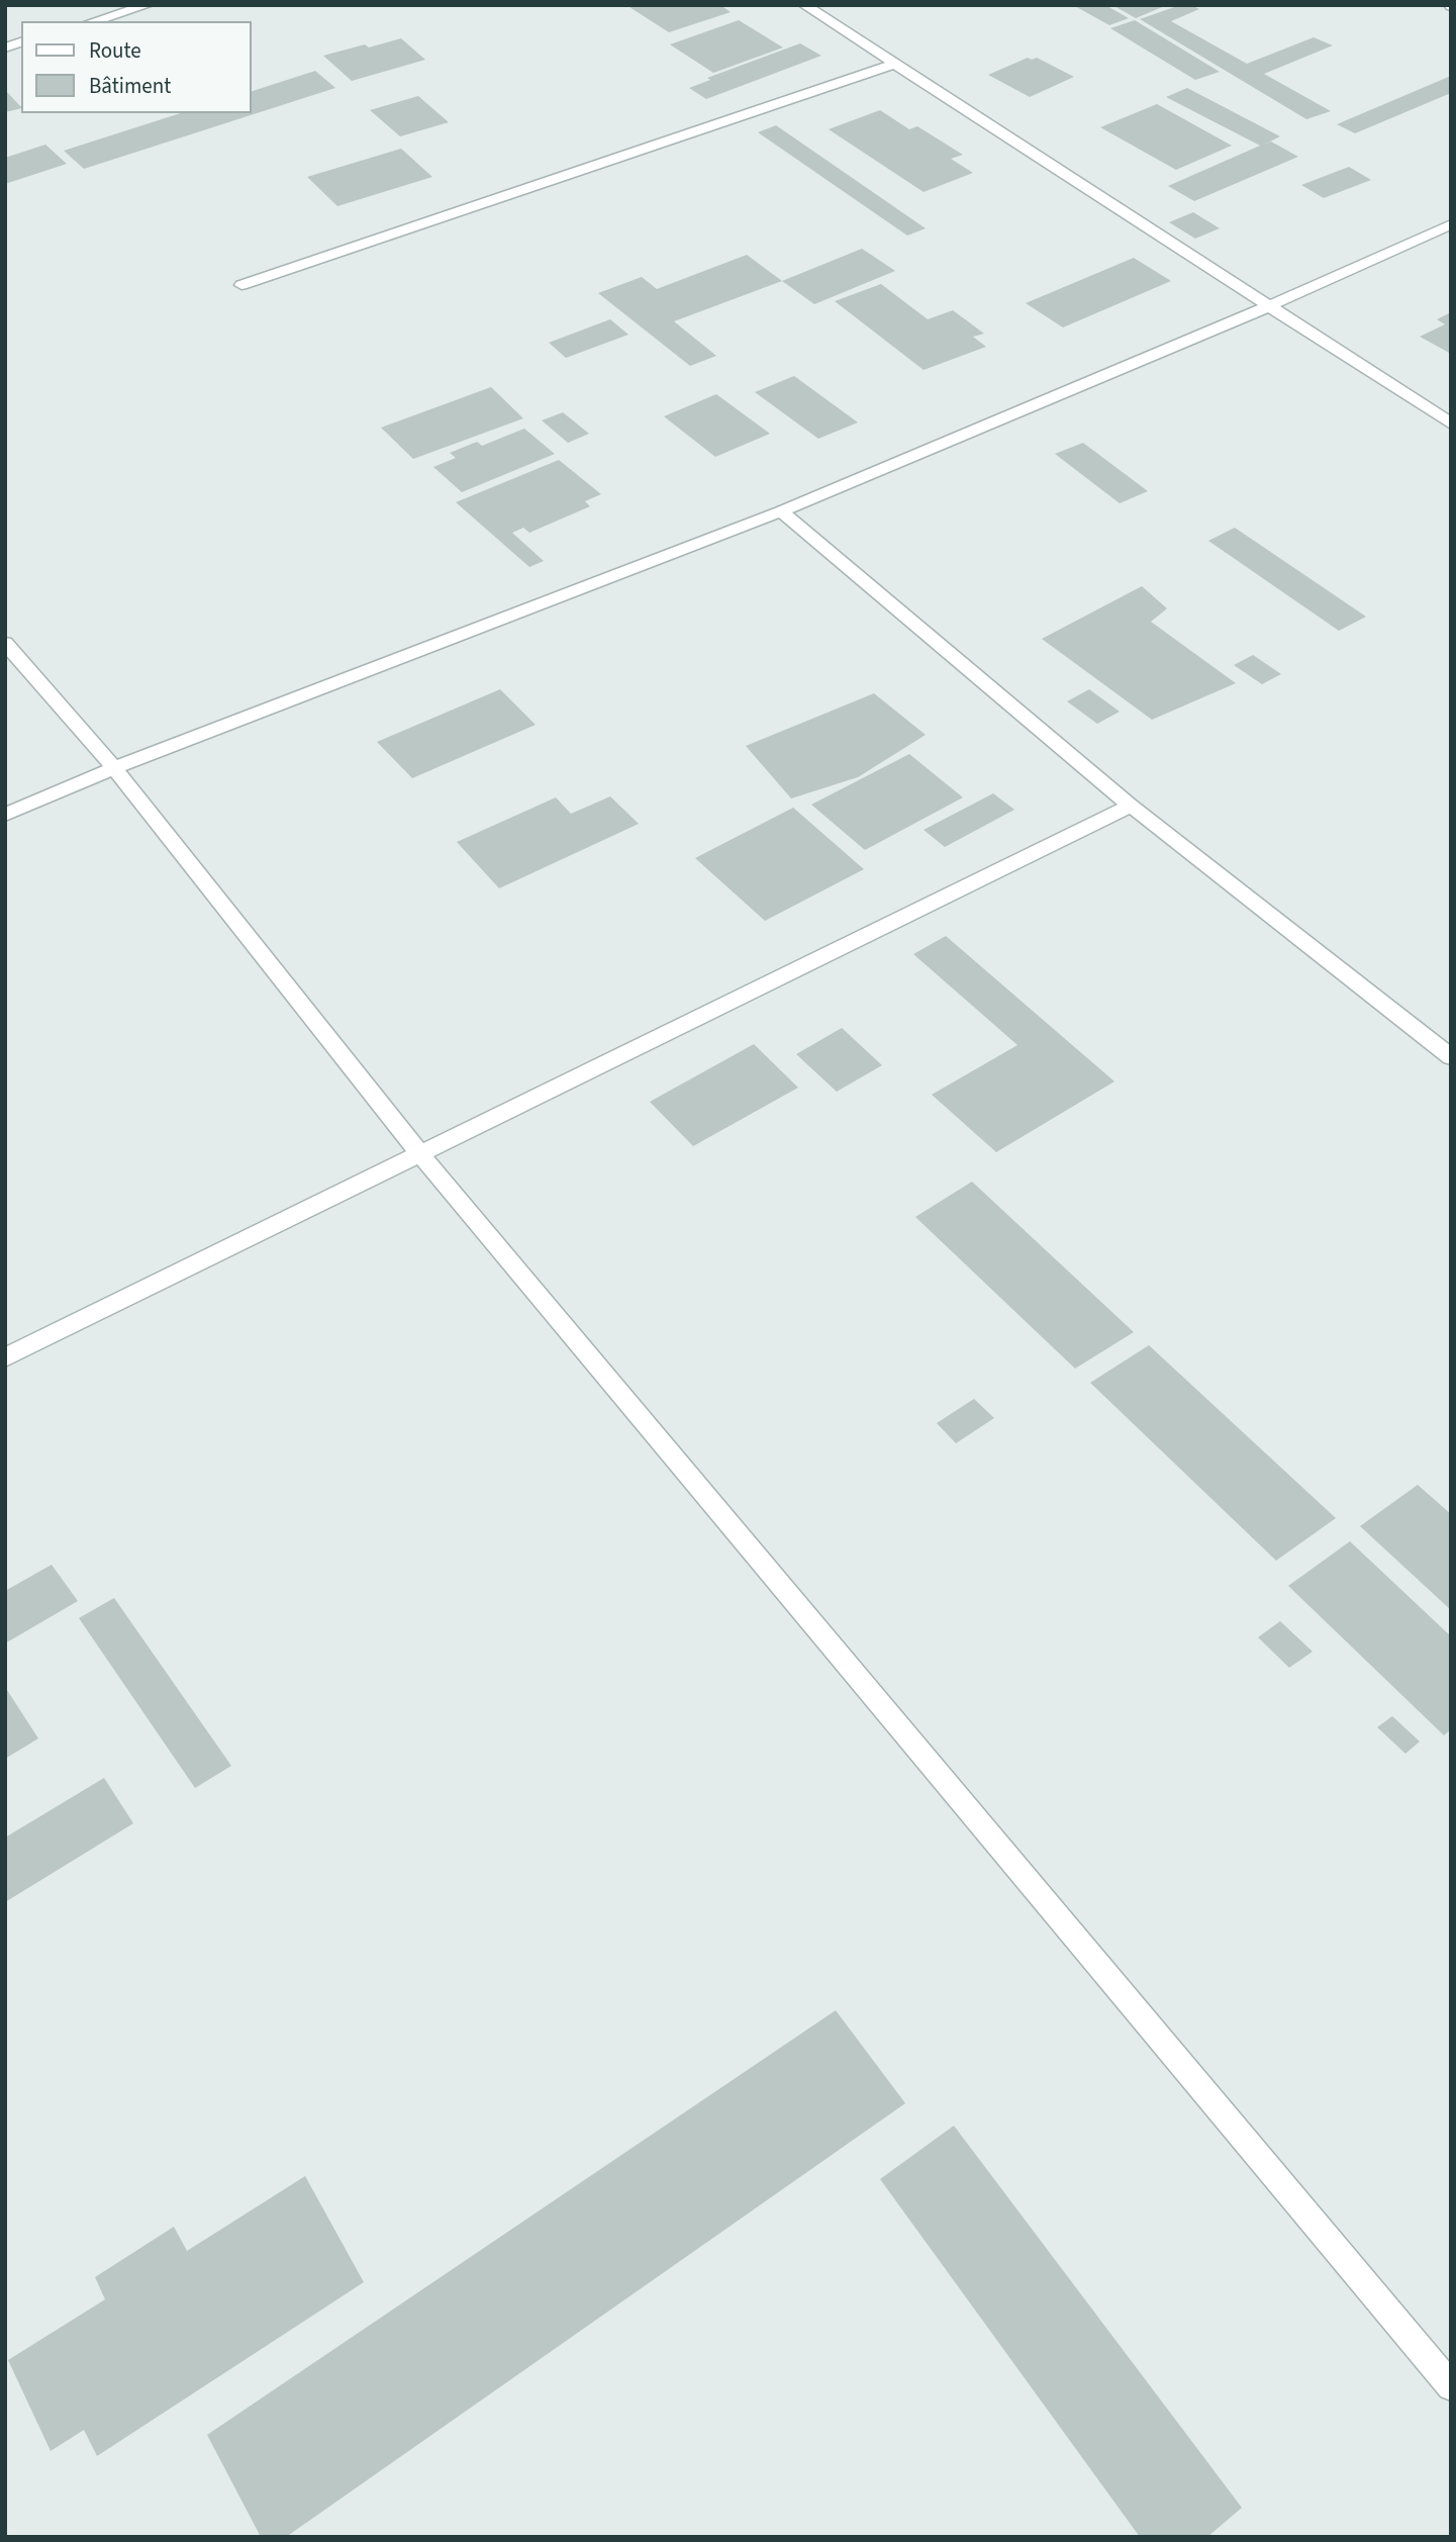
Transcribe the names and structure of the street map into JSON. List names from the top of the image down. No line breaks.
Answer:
{"legend":["Route","Bâtiment"]}
